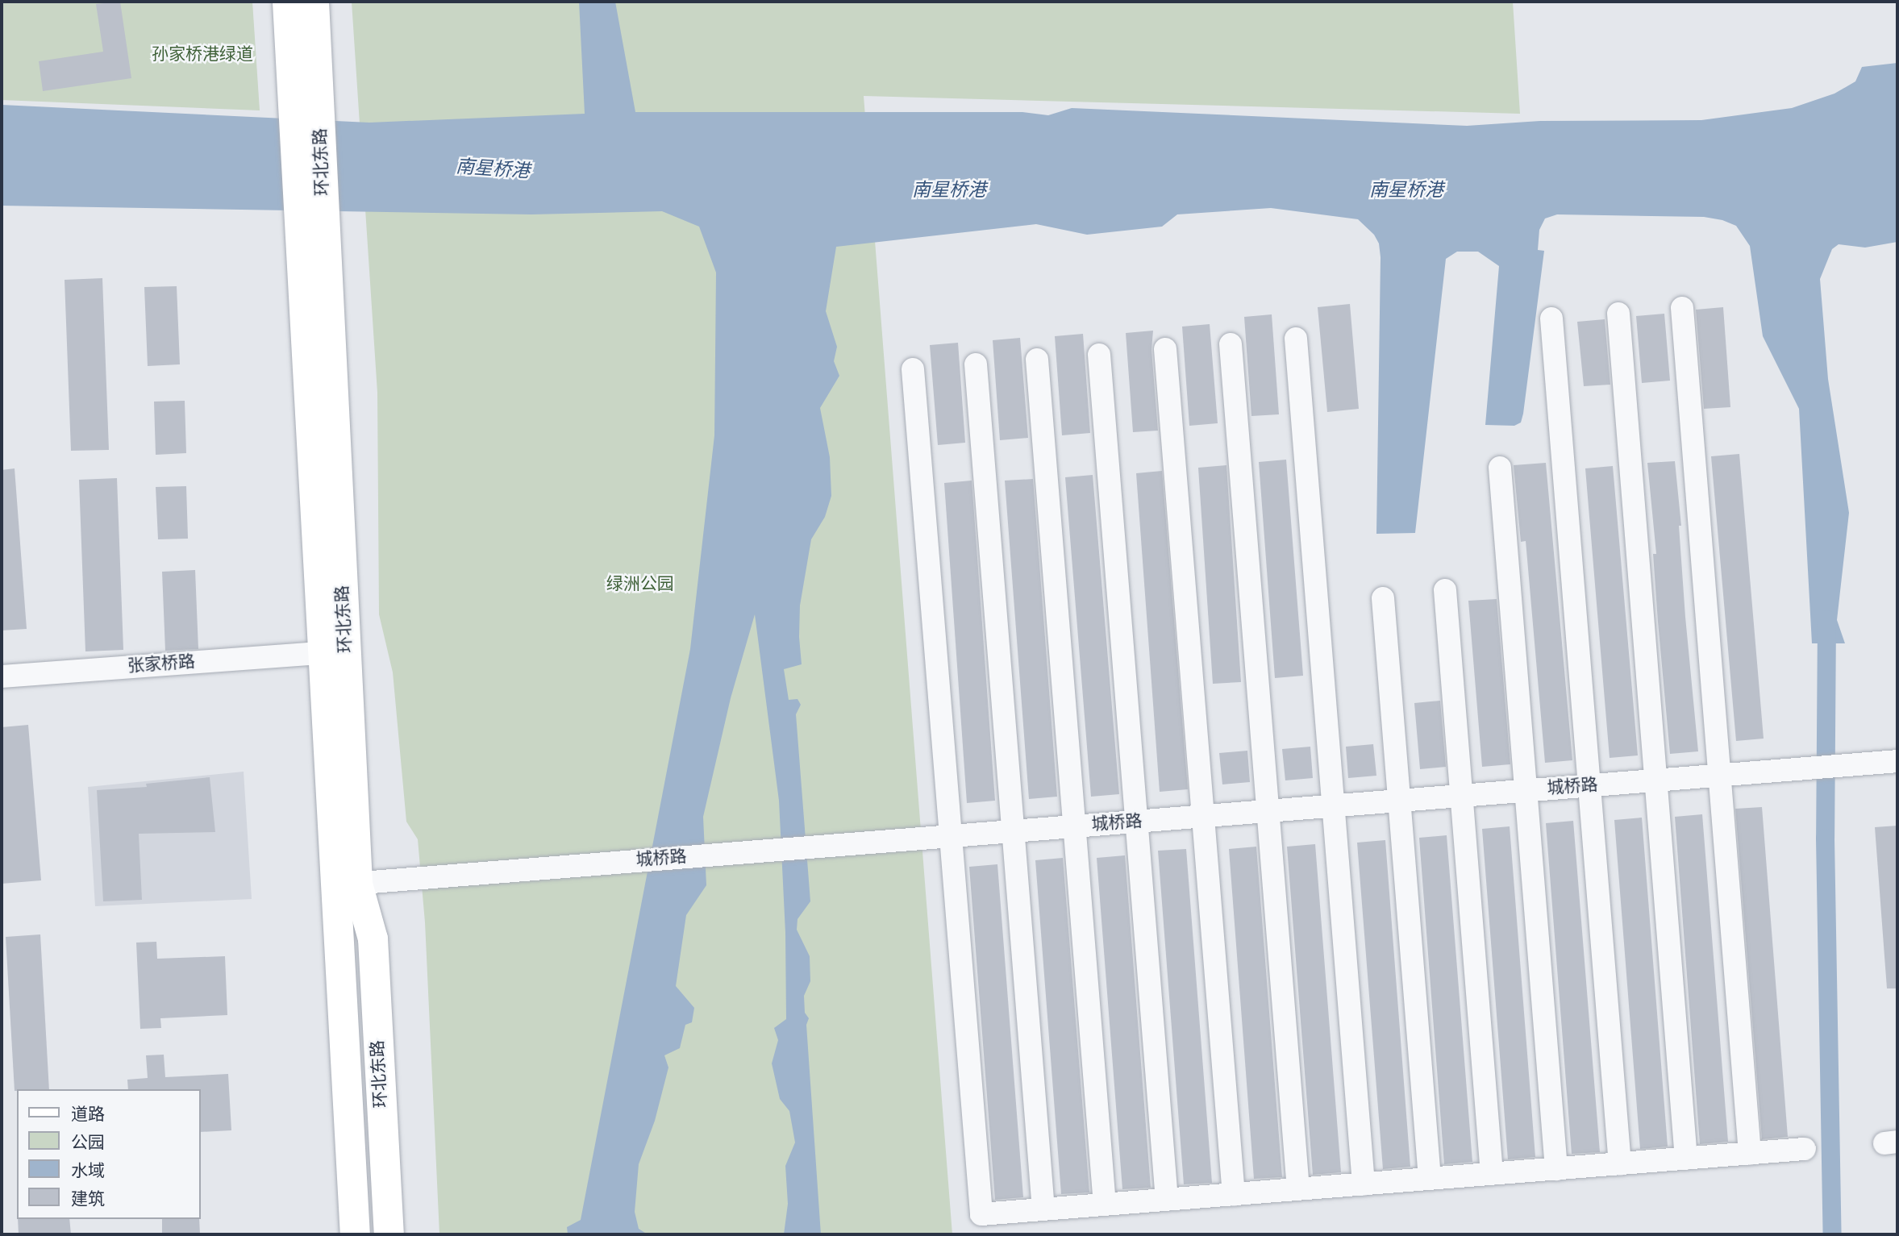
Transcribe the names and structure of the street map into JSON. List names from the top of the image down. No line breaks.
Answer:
{"streets":{"main road":["环北东路"],"street":["张家桥路","城桥路"]},"crossings":[["环北东路","张家桥路"],["环北东路","城桥路"]],"water":["南星桥港"],"parks":["孙家桥港绿道","绿洲公园"],"legend":["道路","公园","水域","建筑"]}
